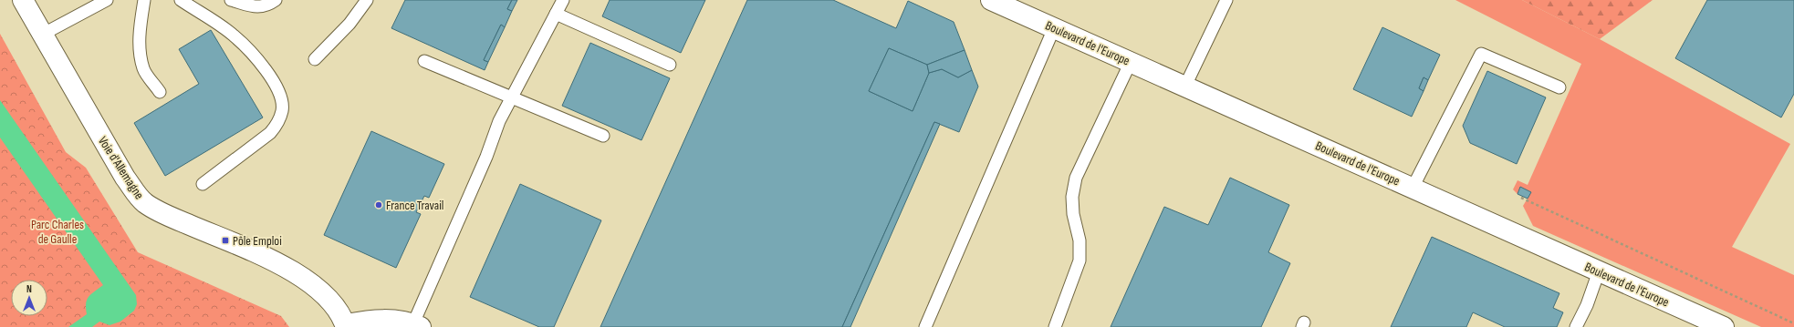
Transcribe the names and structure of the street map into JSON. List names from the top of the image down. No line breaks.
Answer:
{"streets":{"street":["Boulevard de l'Europe","Voie d'Allemagne"]},"parks":["Parc Charles de Gaulle"],"places":{"other":["France Travail"],"transit":["Pôle Emploi"]},"north":"top"}
